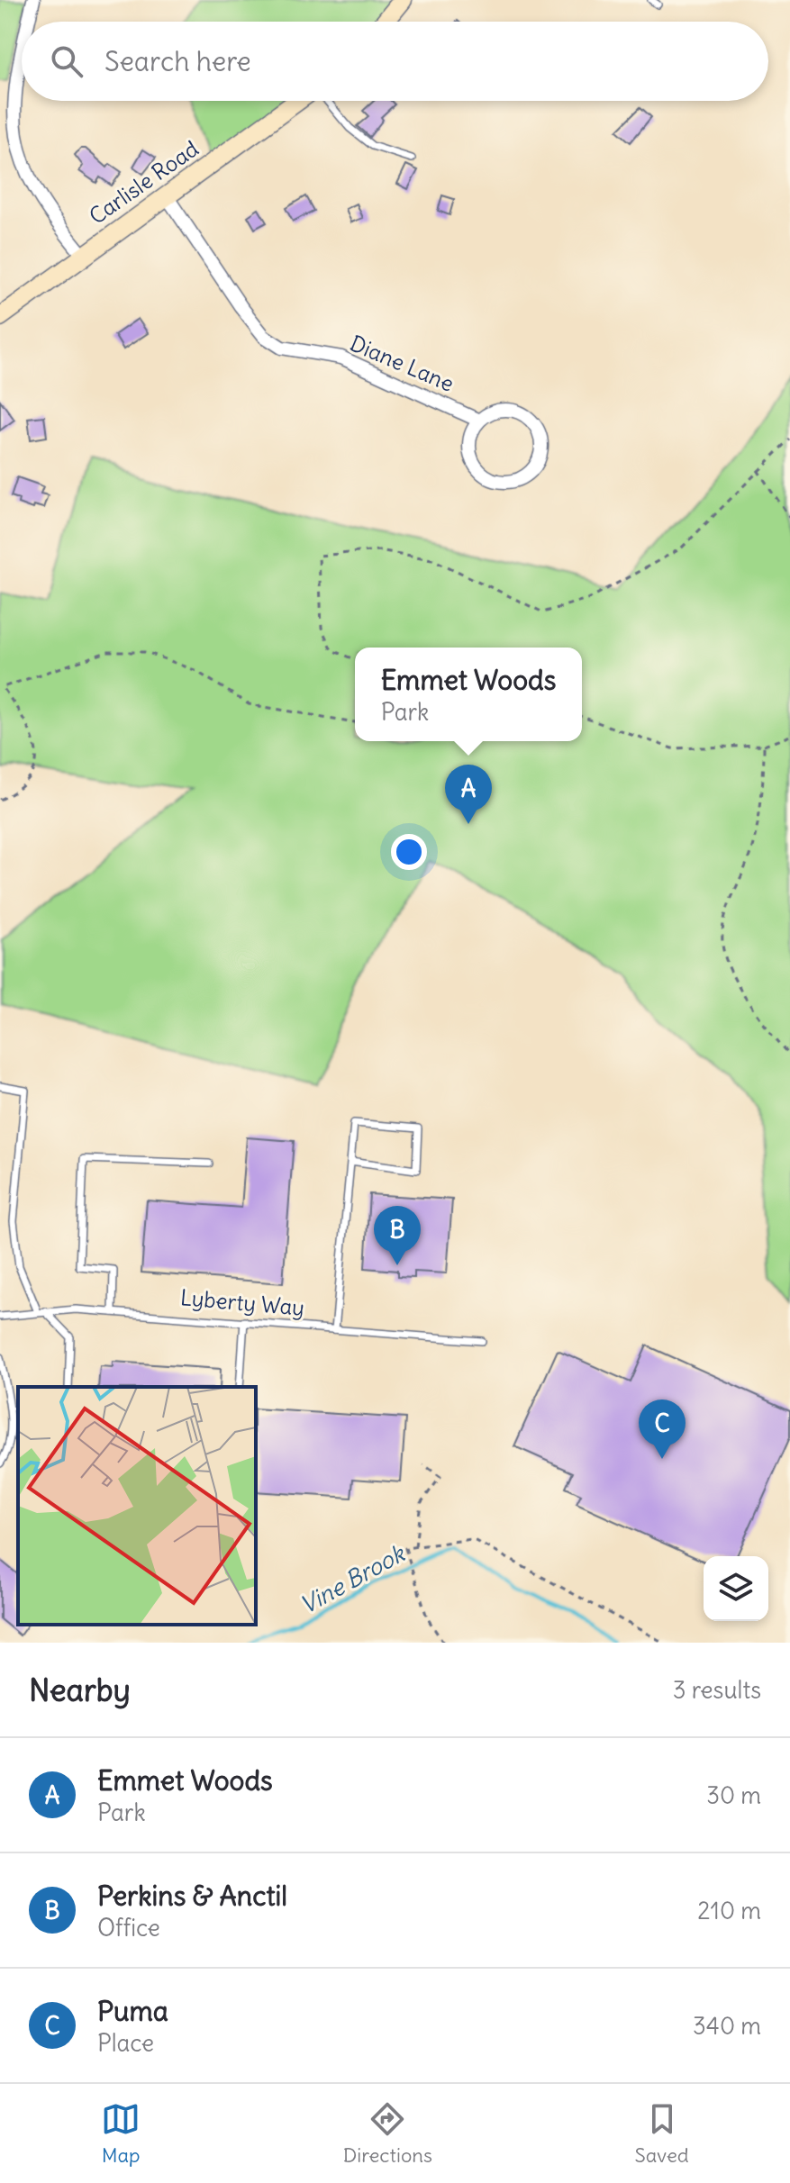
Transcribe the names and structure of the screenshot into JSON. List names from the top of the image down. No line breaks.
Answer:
{"streets":{"main road":["Carlisle Road"],"street":["Diane Lane"],"lane":["Lyberty Way"]},"crossings":[["Carlisle Road","Diane Lane"]],"water":["Vine Brook"],"page":{"search":"Search here","popup":["Emmet Woods","Park"],"pins":["A","B","C"],"heading":["Nearby","3 results"],"list":[{"mark":"A","name":"Emmet Woods","note":"Park","value":"30 m"},{"mark":"B","name":"Perkins & Anctil","note":"Office","value":"210 m"},{"mark":"C","name":"Puma","note":"Place","value":"340 m"}],"nav":["Map","Directions","Saved"]}}
